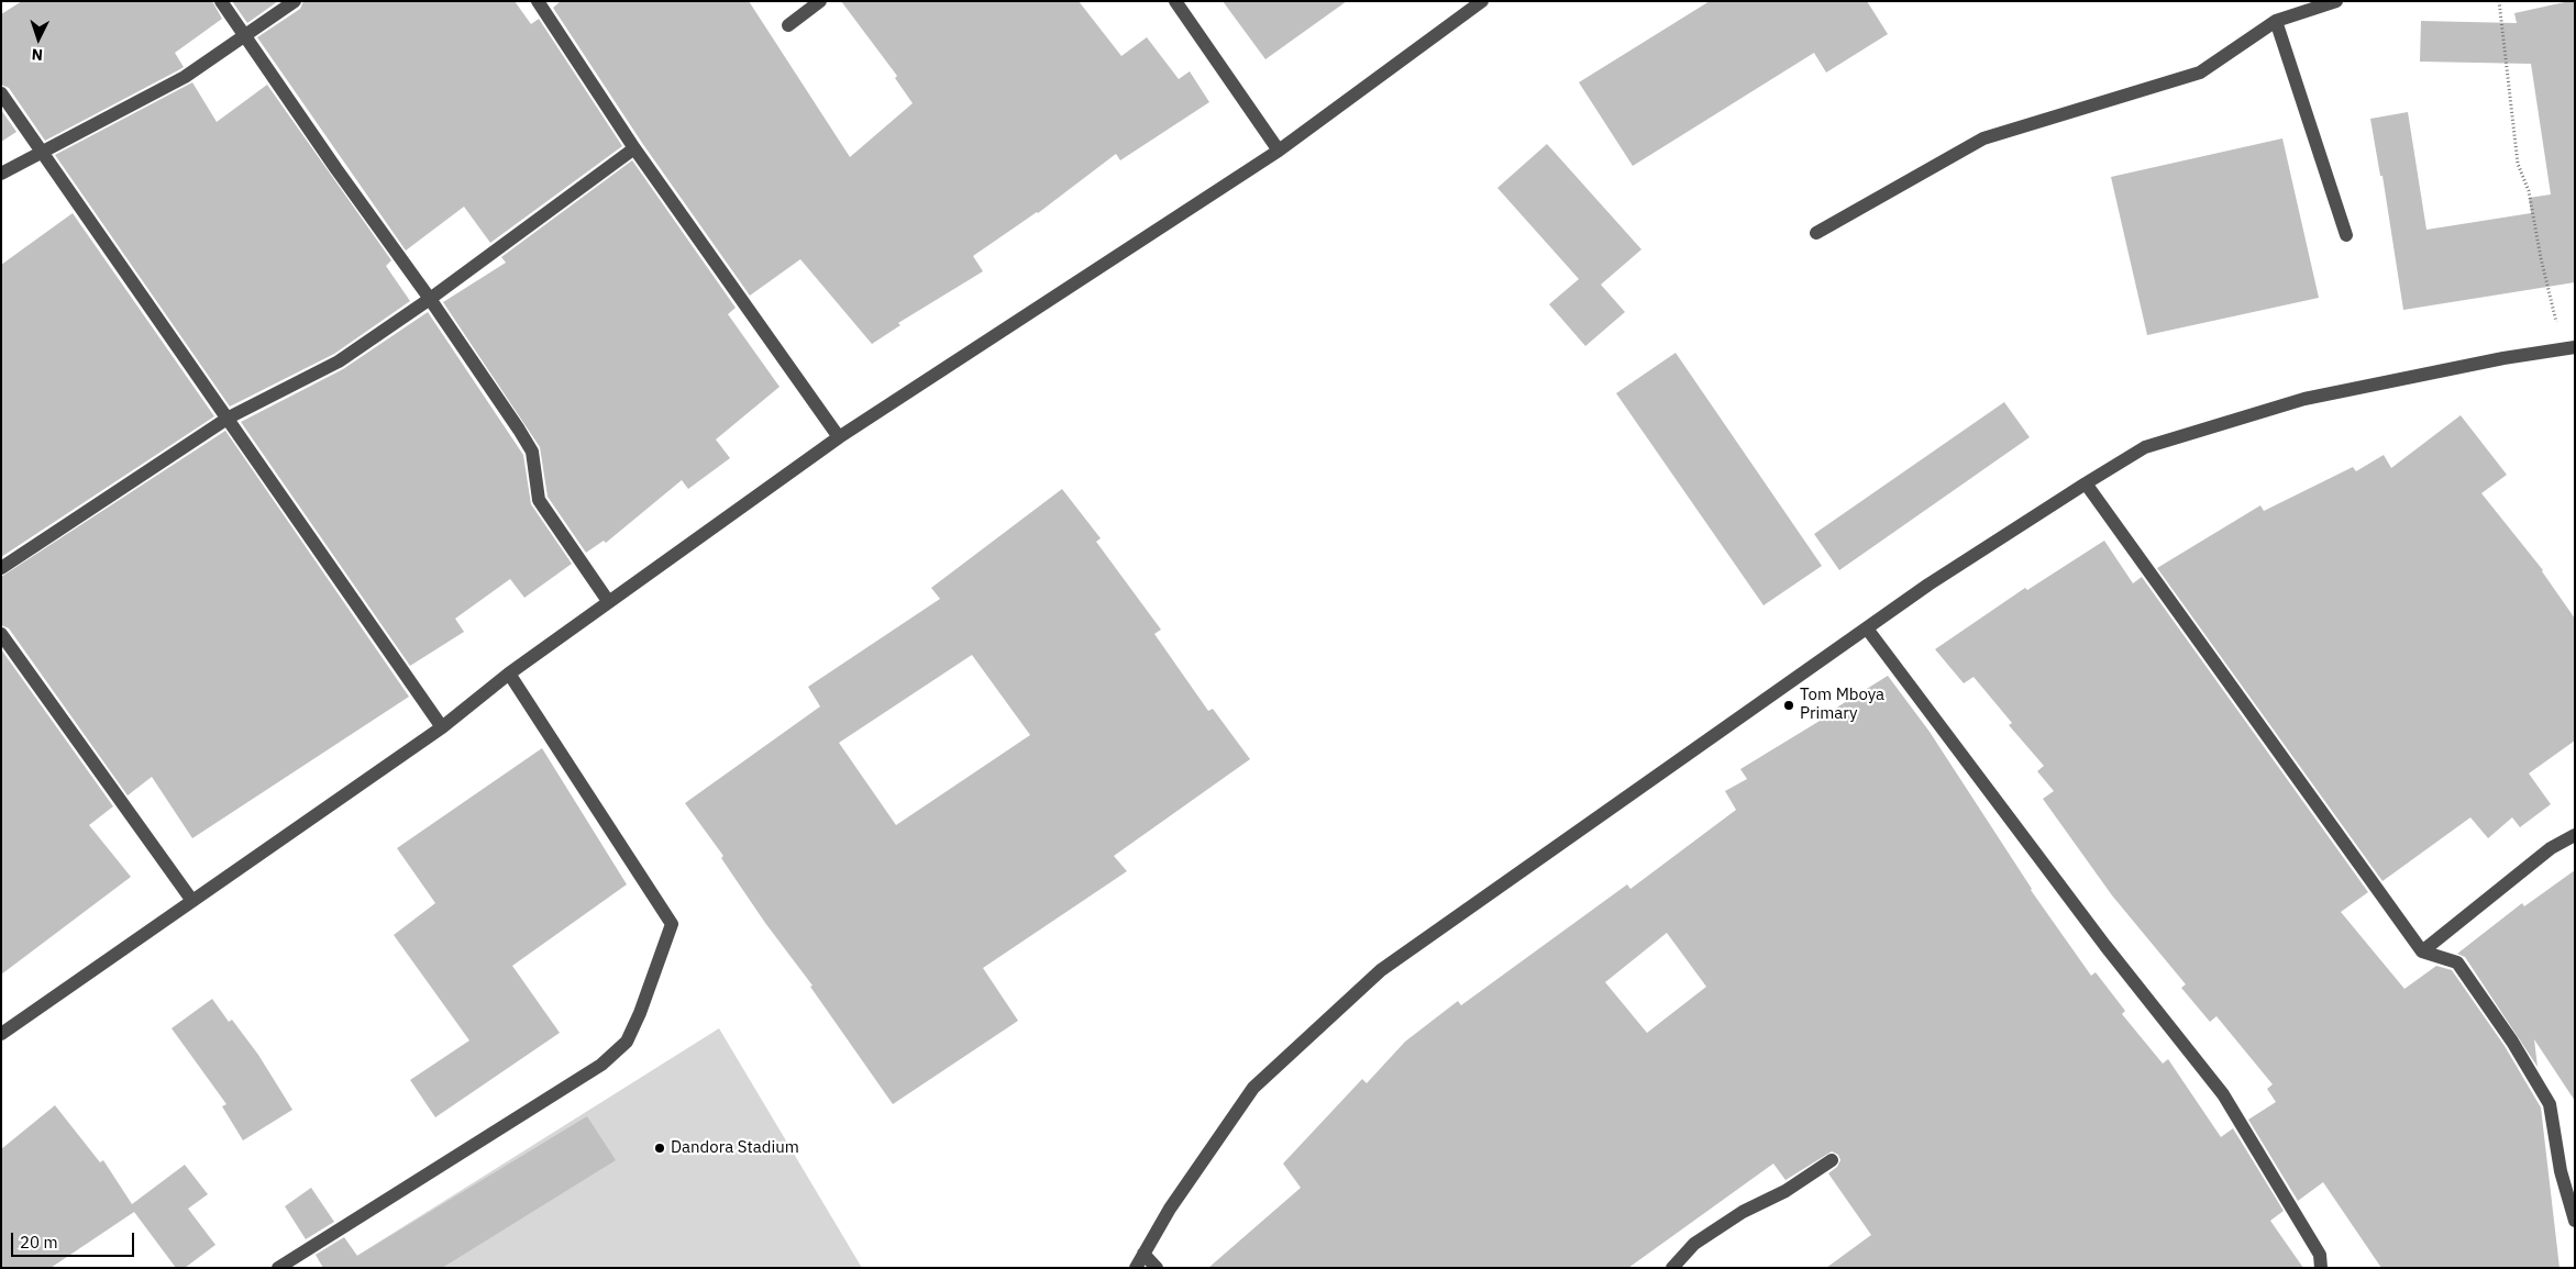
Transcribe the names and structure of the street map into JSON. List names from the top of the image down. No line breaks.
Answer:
{"places":["Tom Mboya Primary","Dandora Stadium"],"scale_bar":"20 m","north":"bottom"}
